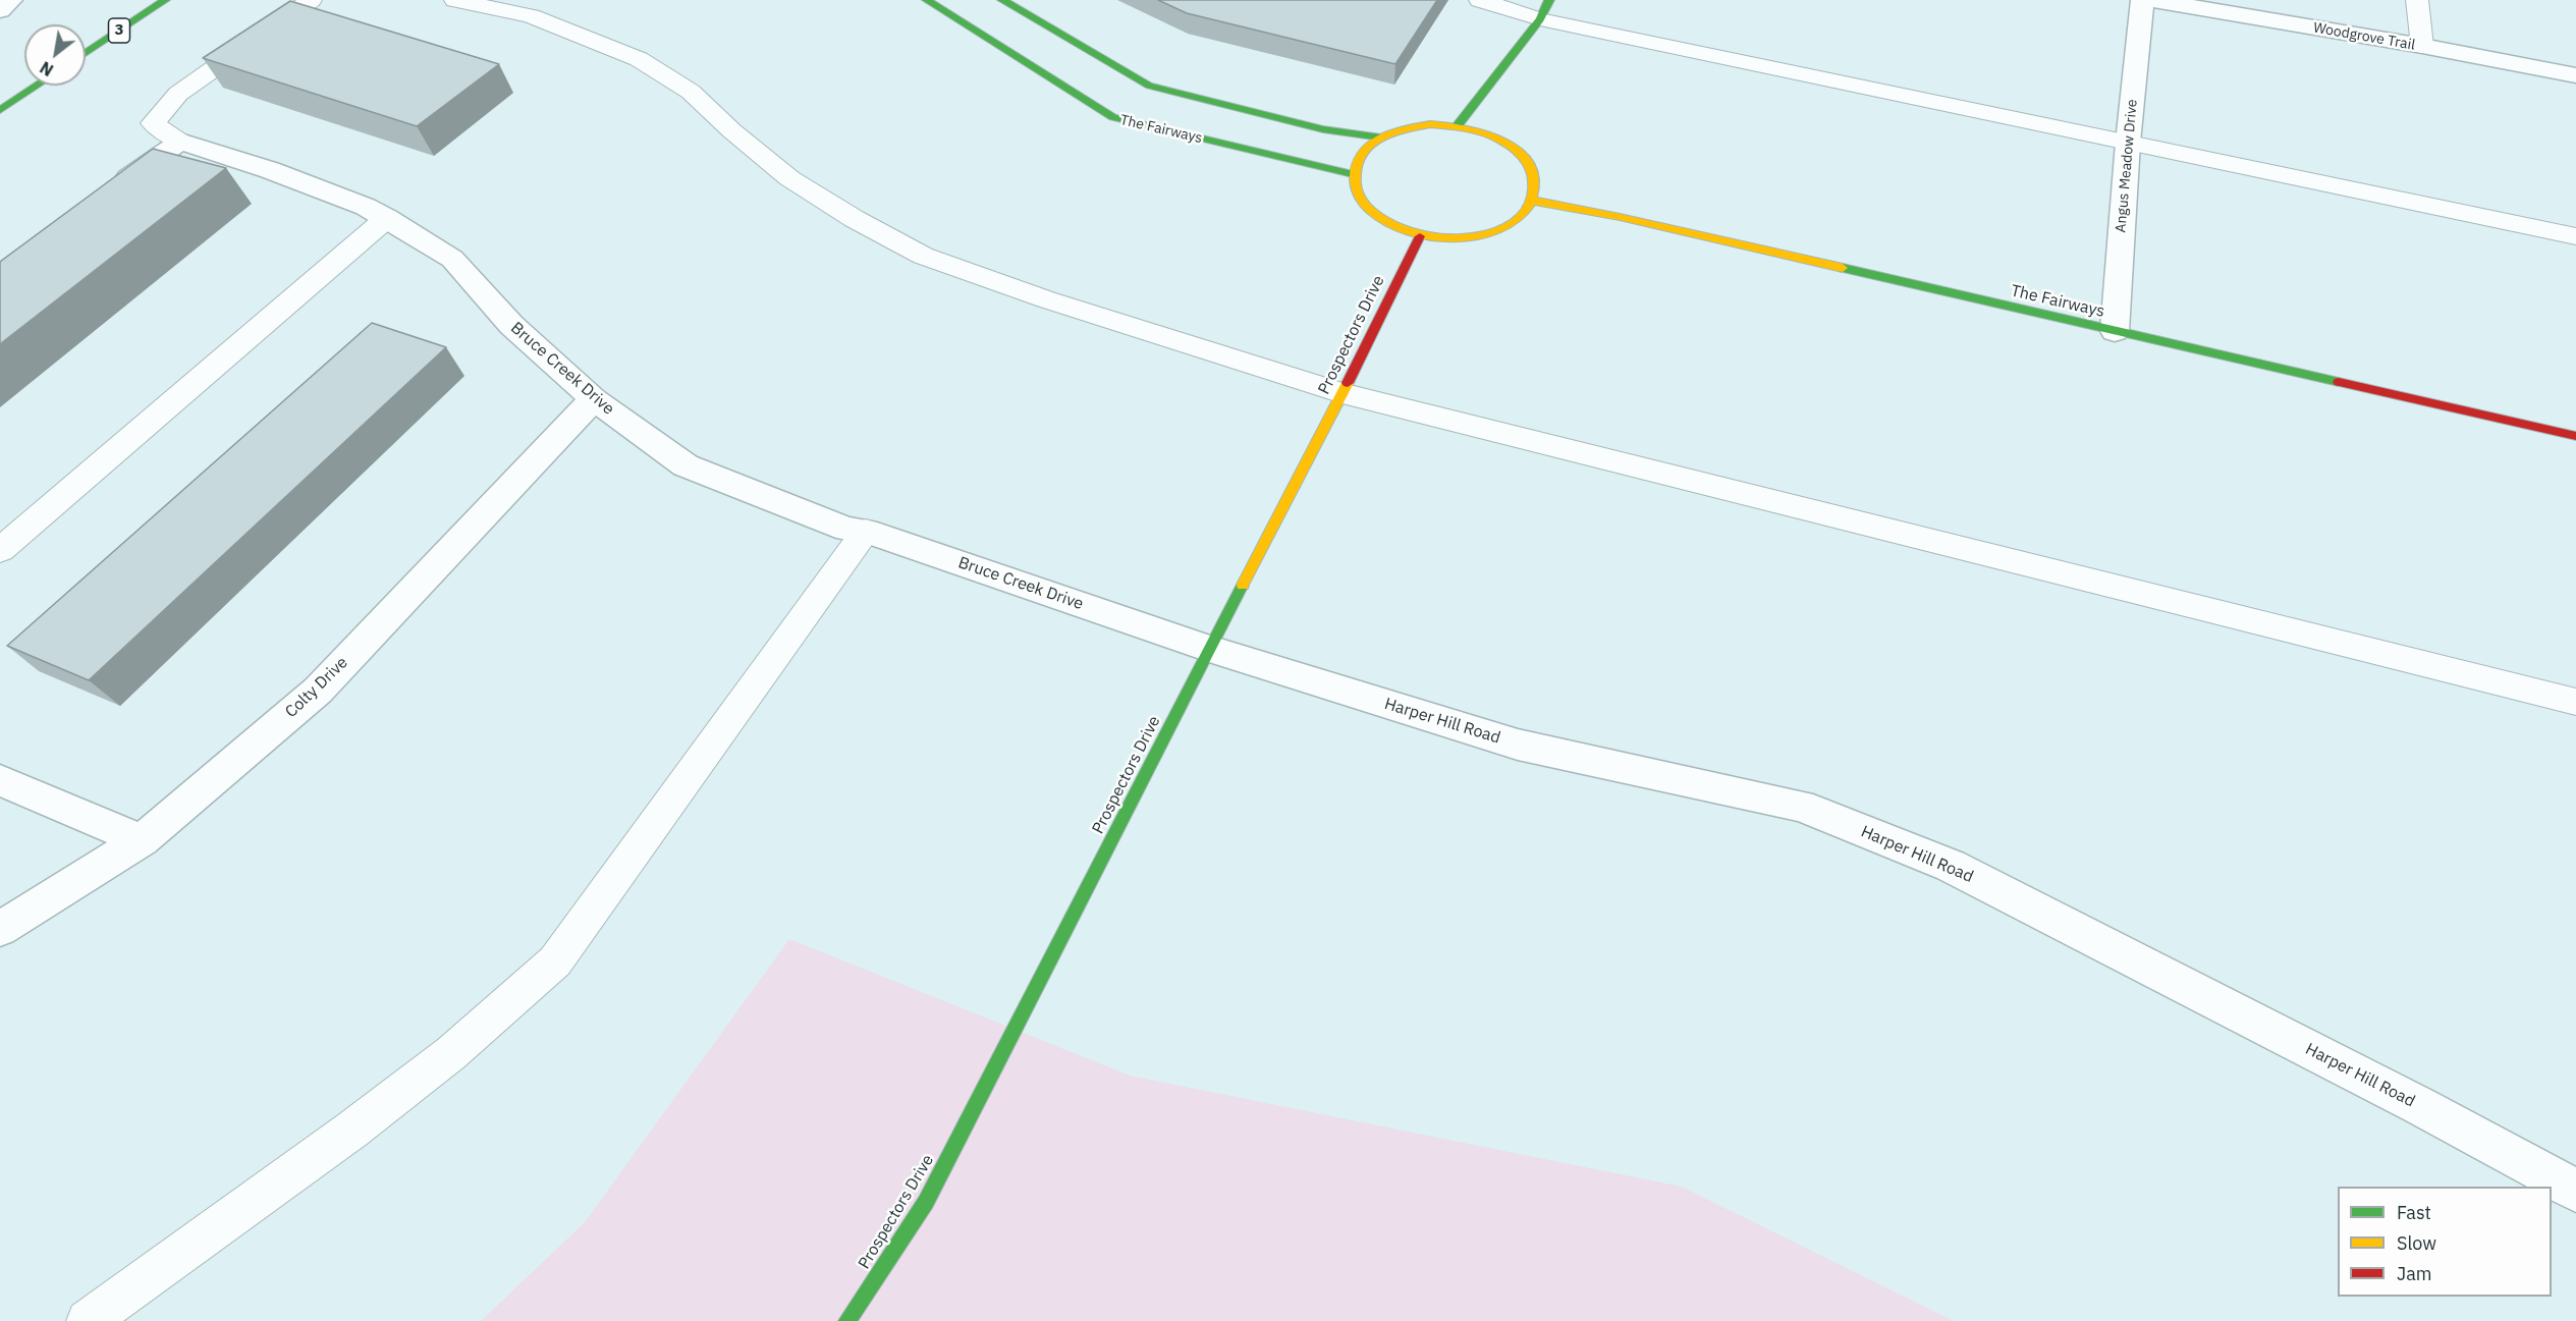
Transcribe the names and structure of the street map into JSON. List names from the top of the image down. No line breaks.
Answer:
{"streets":{"street":["3","Woodgrove Trail","The Fairways","Angus Meadow Drive","Prospectors Drive","Bruce Creek Drive","Colty Drive","Harper Hill Road"]},"crossings":[["The Fairways","Angus Meadow Drive"],["The Fairways","Prospectors Drive"],["Prospectors Drive","Bruce Creek Drive"],["Prospectors Drive","Harper Hill Road"],["Bruce Creek Drive","Colty Drive"],["Bruce Creek Drive","Harper Hill Road"]],"legend":["Fast","Slow","Jam"],"north":"bottom left"}
